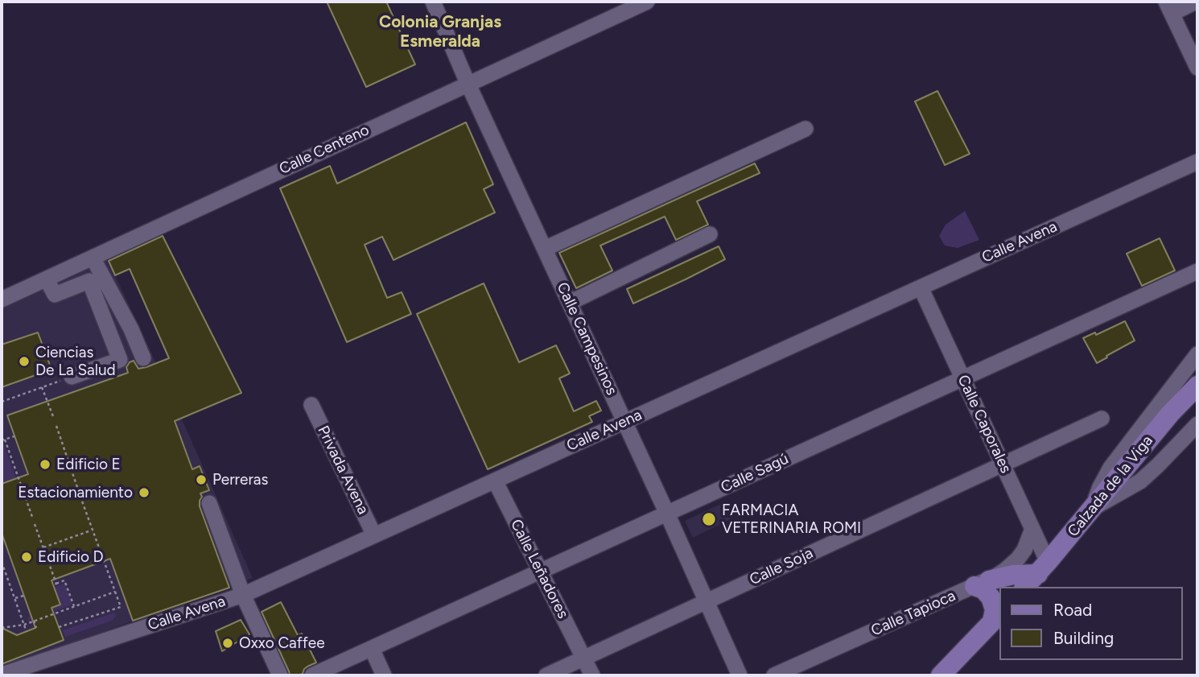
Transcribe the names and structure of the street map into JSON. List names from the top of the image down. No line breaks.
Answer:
{"streets":{"main road":["Calzada de la Viga"],"street":["Calle Centeno","Calle Avena","Calle Campesinos","Calle Caporales","Privada Avena","Calle Sagú","Calle Soja","Calle Leñadores","Calle Tapioca"]},"crossings":[["Calle Centeno","Calle Campesinos"],["Calle Avena","Calle Campesinos"],["Calle Avena","Calle Caporales"],["Calle Avena","Privada Avena"],["Calle Avena","Calle Leñadores"],["Calle Campesinos","Calle Sagú"],["Calle Campesinos","Calle Soja"],["Calle Caporales","Calle Sagú"],["Calle Caporales","Calzada de la Viga"],["Calle Caporales","Calle Soja"],["Calle Caporales","Calle Tapioca"],["Calle Sagú","Calle Leñadores"],["Calle Soja","Calle Leñadores"]],"districts":["Colonia Granjas Esmeralda"],"places":["Ciencias De La Salud","Edificio E","Perreras","Estacionamiento","FARMACIA VETERINARIA ROMI","Edificio D","Oxxo Caffee"],"legend":["Road","Building"]}
